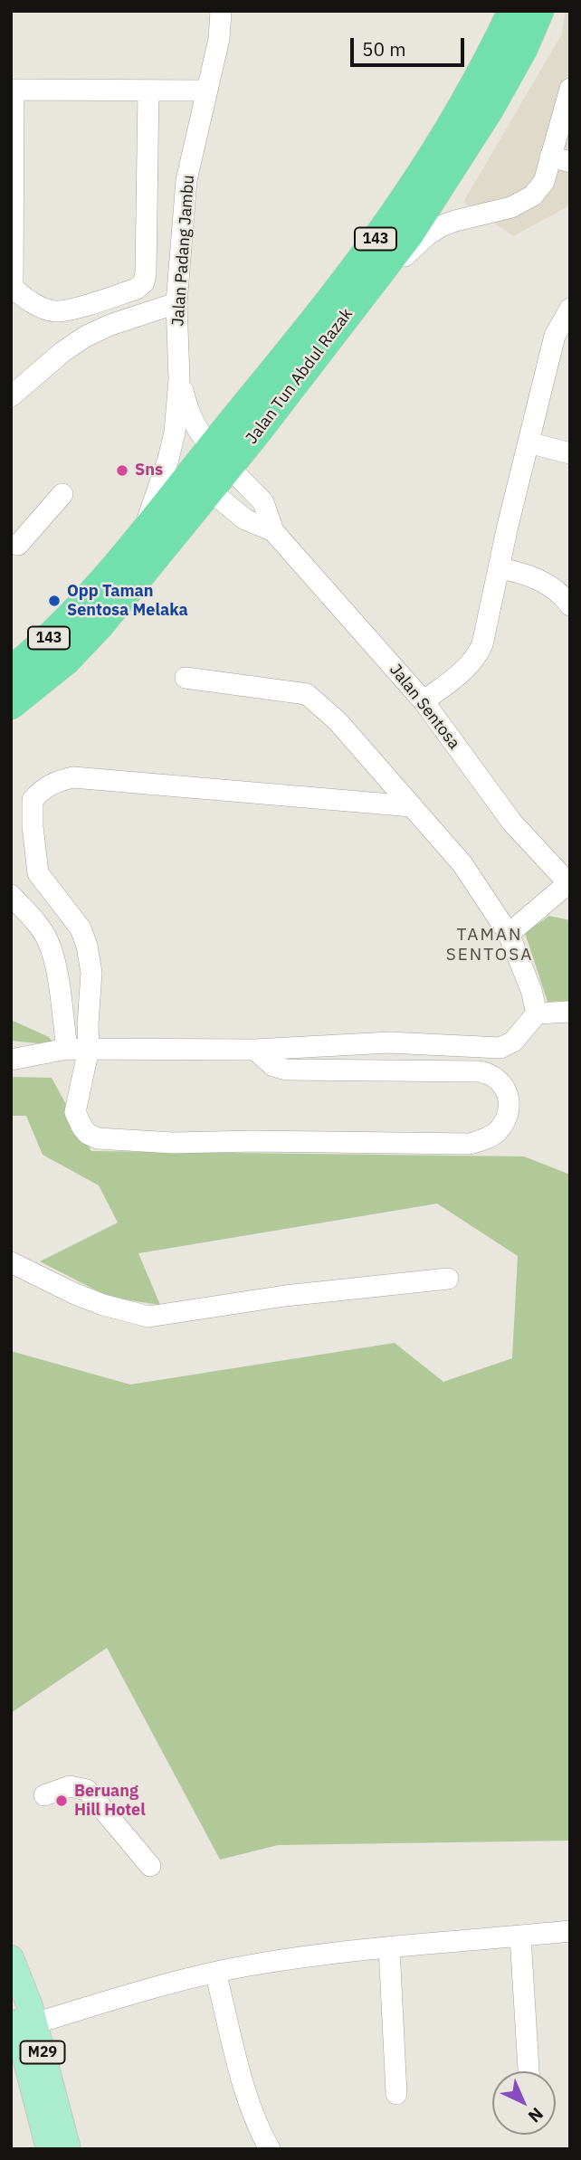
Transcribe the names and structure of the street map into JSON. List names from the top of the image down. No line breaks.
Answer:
{"streets":{"highway":["143","Jalan Tun Abdul Razak"],"main road":["M29"],"street":["Jalan Padang Jambu","Jalan Sentosa"]},"crossings":[["Jalan Padang Jambu","Jalan Tun Abdul Razak"],["Jalan Padang Jambu","Jalan Sentosa"],["Jalan Tun Abdul Razak","Jalan Sentosa"]],"districts":["TAMAN SENTOSA"],"places":["Sns","Opp Taman Sentosa Melaka","Beruang Hill Hotel"],"scale_bar":"50 m","north":"bottom right"}
